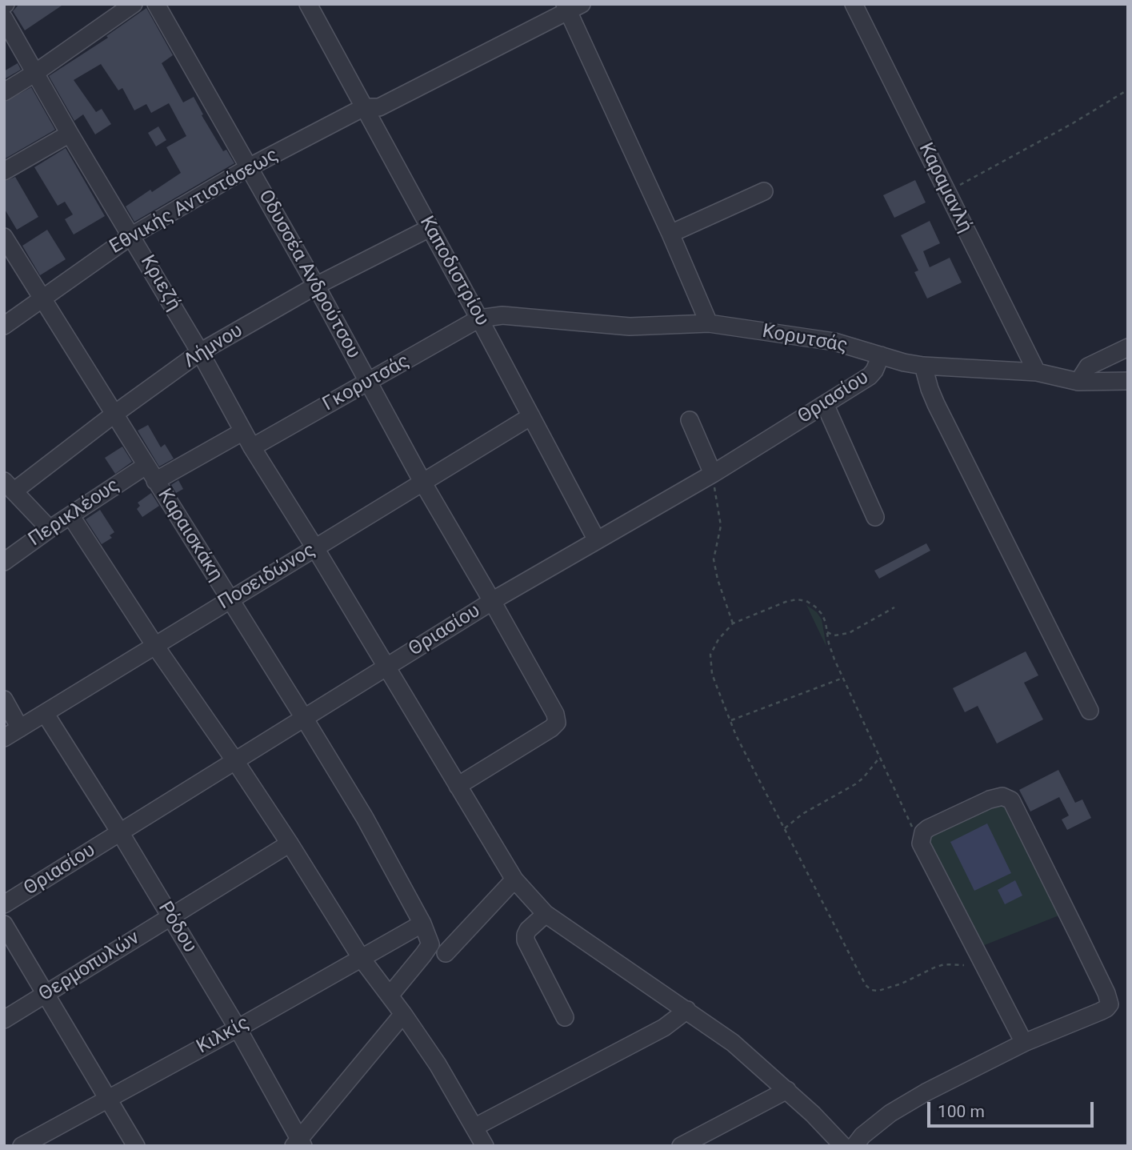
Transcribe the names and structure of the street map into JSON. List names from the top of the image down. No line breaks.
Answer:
{"streets":{"street":["Καραμανλή","Εθνικής Αντιστάσεως","Καποδιστρίου","Οδυσσέα Ανδρούτσου","Κριεζή","Κορυτσάς","Λήμνου","Γκορυτσάς","Θριασίου","Περικλέους","Καραισκάκη","Ποσειδώνος","Ρόδου","Θερμοπυλών","Κιλκίς"]},"crossings":[["Καραμανλή","Κορυτσάς"],["Εθνικής Αντιστάσεως","Καποδιστρίου"],["Εθνικής Αντιστάσεως","Οδυσσέα Ανδρούτσου"],["Εθνικής Αντιστάσεως","Κριεζή"],["Εθνικής Αντιστάσεως","Καραισκάκη"],["Καποδιστρίου","Κορυτσάς"],["Καποδιστρίου","Λήμνου"],["Καποδιστρίου","Γκορυτσάς"],["Καποδιστρίου","Θριασίου"],["Καποδιστρίου","Ποσειδώνος"],["Οδυσσέα Ανδρούτσου","Κριεζή"],["Οδυσσέα Ανδρούτσου","Λήμνου"],["Οδυσσέα Ανδρούτσου","Γκορυτσάς"],["Οδυσσέα Ανδρούτσου","Θριασίου"],["Οδυσσέα Ανδρούτσου","Ποσειδώνος"],["Κριεζή","Λήμνου"],["Κριεζή","Γκορυτσάς"],["Κριεζή","Θριασίου"],["Κριεζή","Ποσειδώνος"],["Κορυτσάς","Γκορυτσάς"],["Κορυτσάς","Θριασίου"],["Λήμνου","Καραισκάκη"],["Θριασίου","Καραισκάκη"],["Θριασίου","Ρόδου"],["Περικλέους","Καραισκάκη"],["Καραισκάκη","Ποσειδώνος"],["Καραισκάκη","Κιλκίς"],["Ποσειδώνος","Ρόδου"],["Ρόδου","Θερμοπυλών"],["Ρόδου","Κιλκίς"]],"scale_bar":"100 m"}
